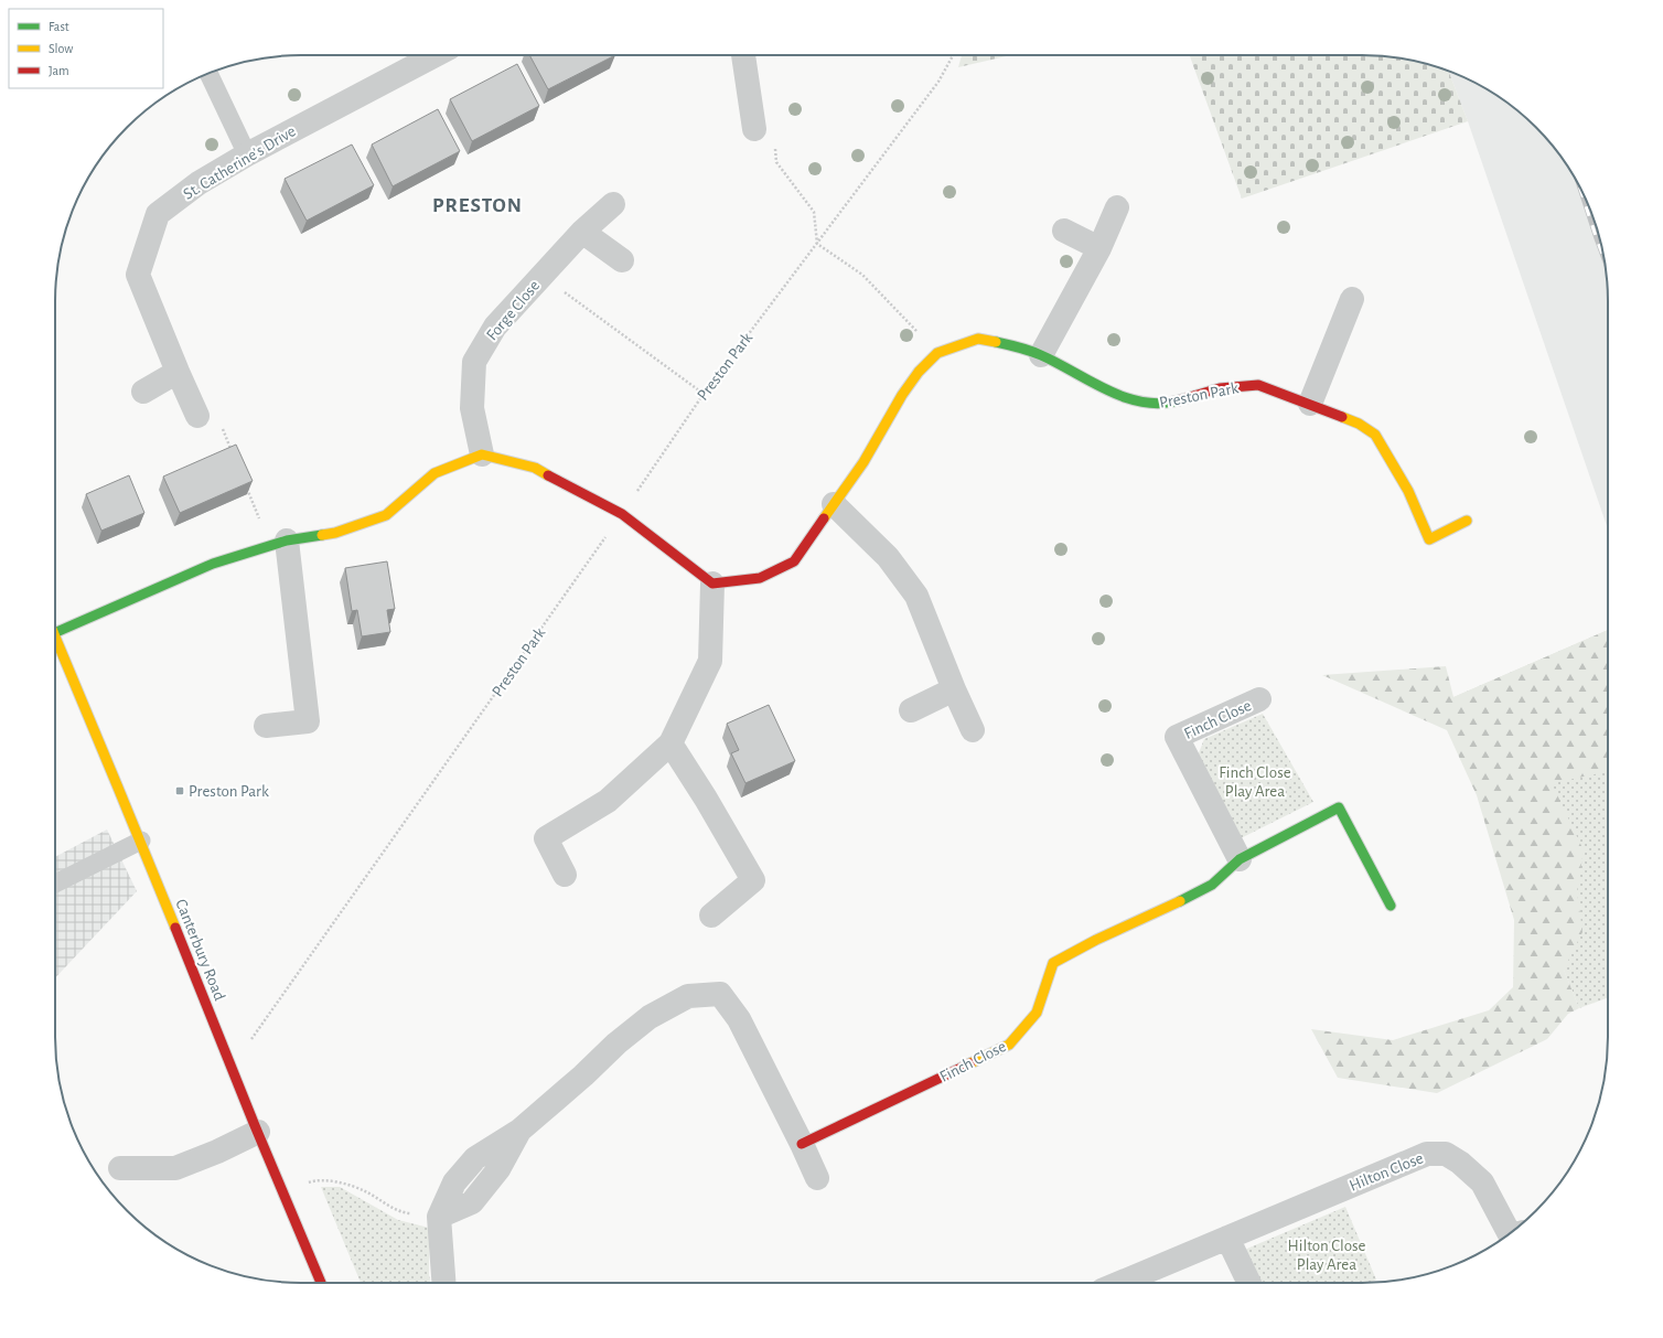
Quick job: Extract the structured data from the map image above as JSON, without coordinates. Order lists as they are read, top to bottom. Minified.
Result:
{"streets":{"street":["St. Catherine's Drive","Forge Close","Preston Park","Finch Close","Canterbury Road","Hilton Close"]},"crossings":[["Preston Park","Canterbury Road"]],"districts":["PRESTON"],"parks":["Finch Close Play Area","Hilton Close Play Area"],"places":{"transit":["Preston Park"]},"legend":["Fast","Slow","Jam"]}
